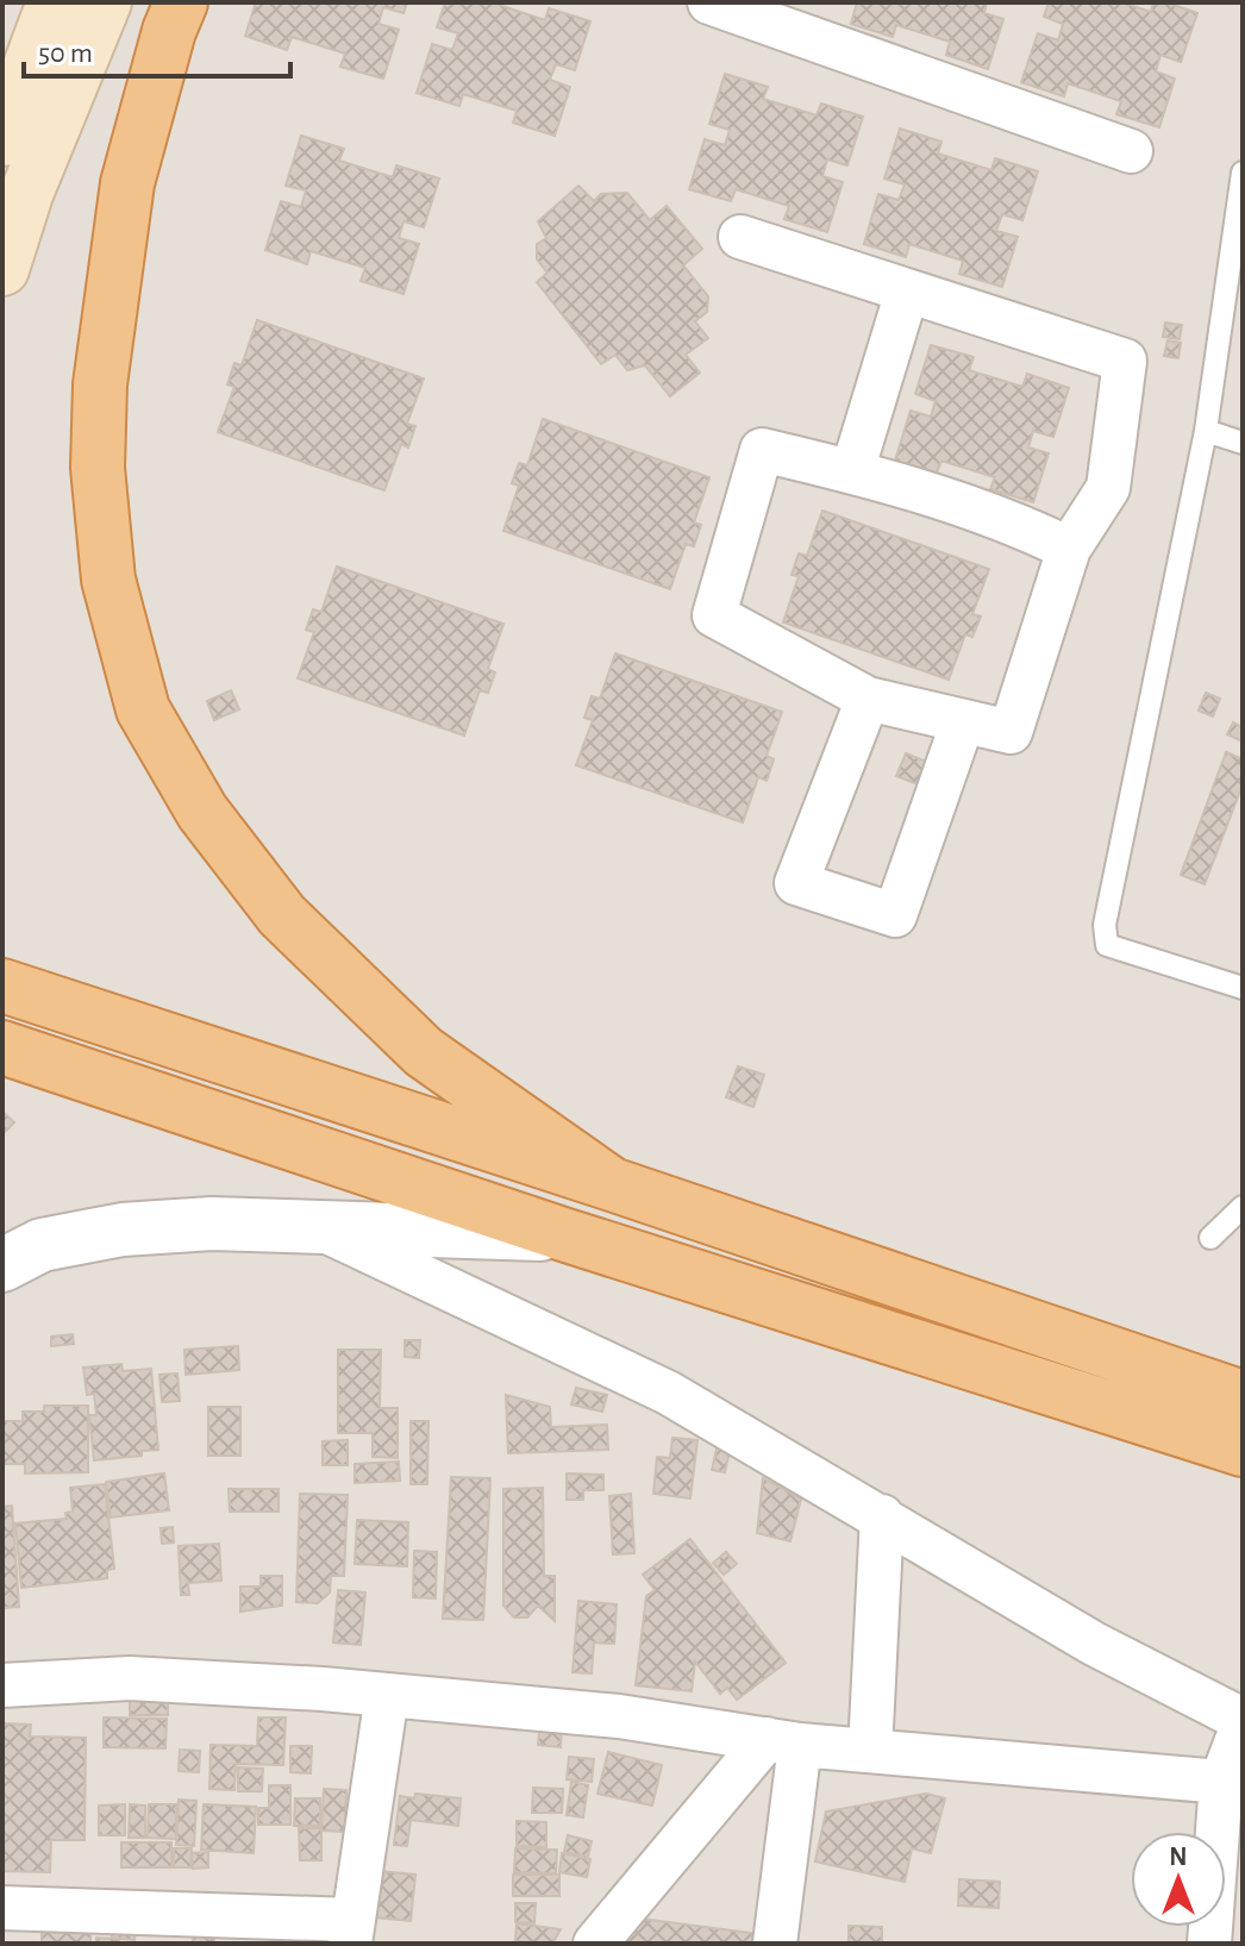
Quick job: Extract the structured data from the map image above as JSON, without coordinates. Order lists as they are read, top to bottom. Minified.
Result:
{"scale_bar":"50 m","north":"top"}
